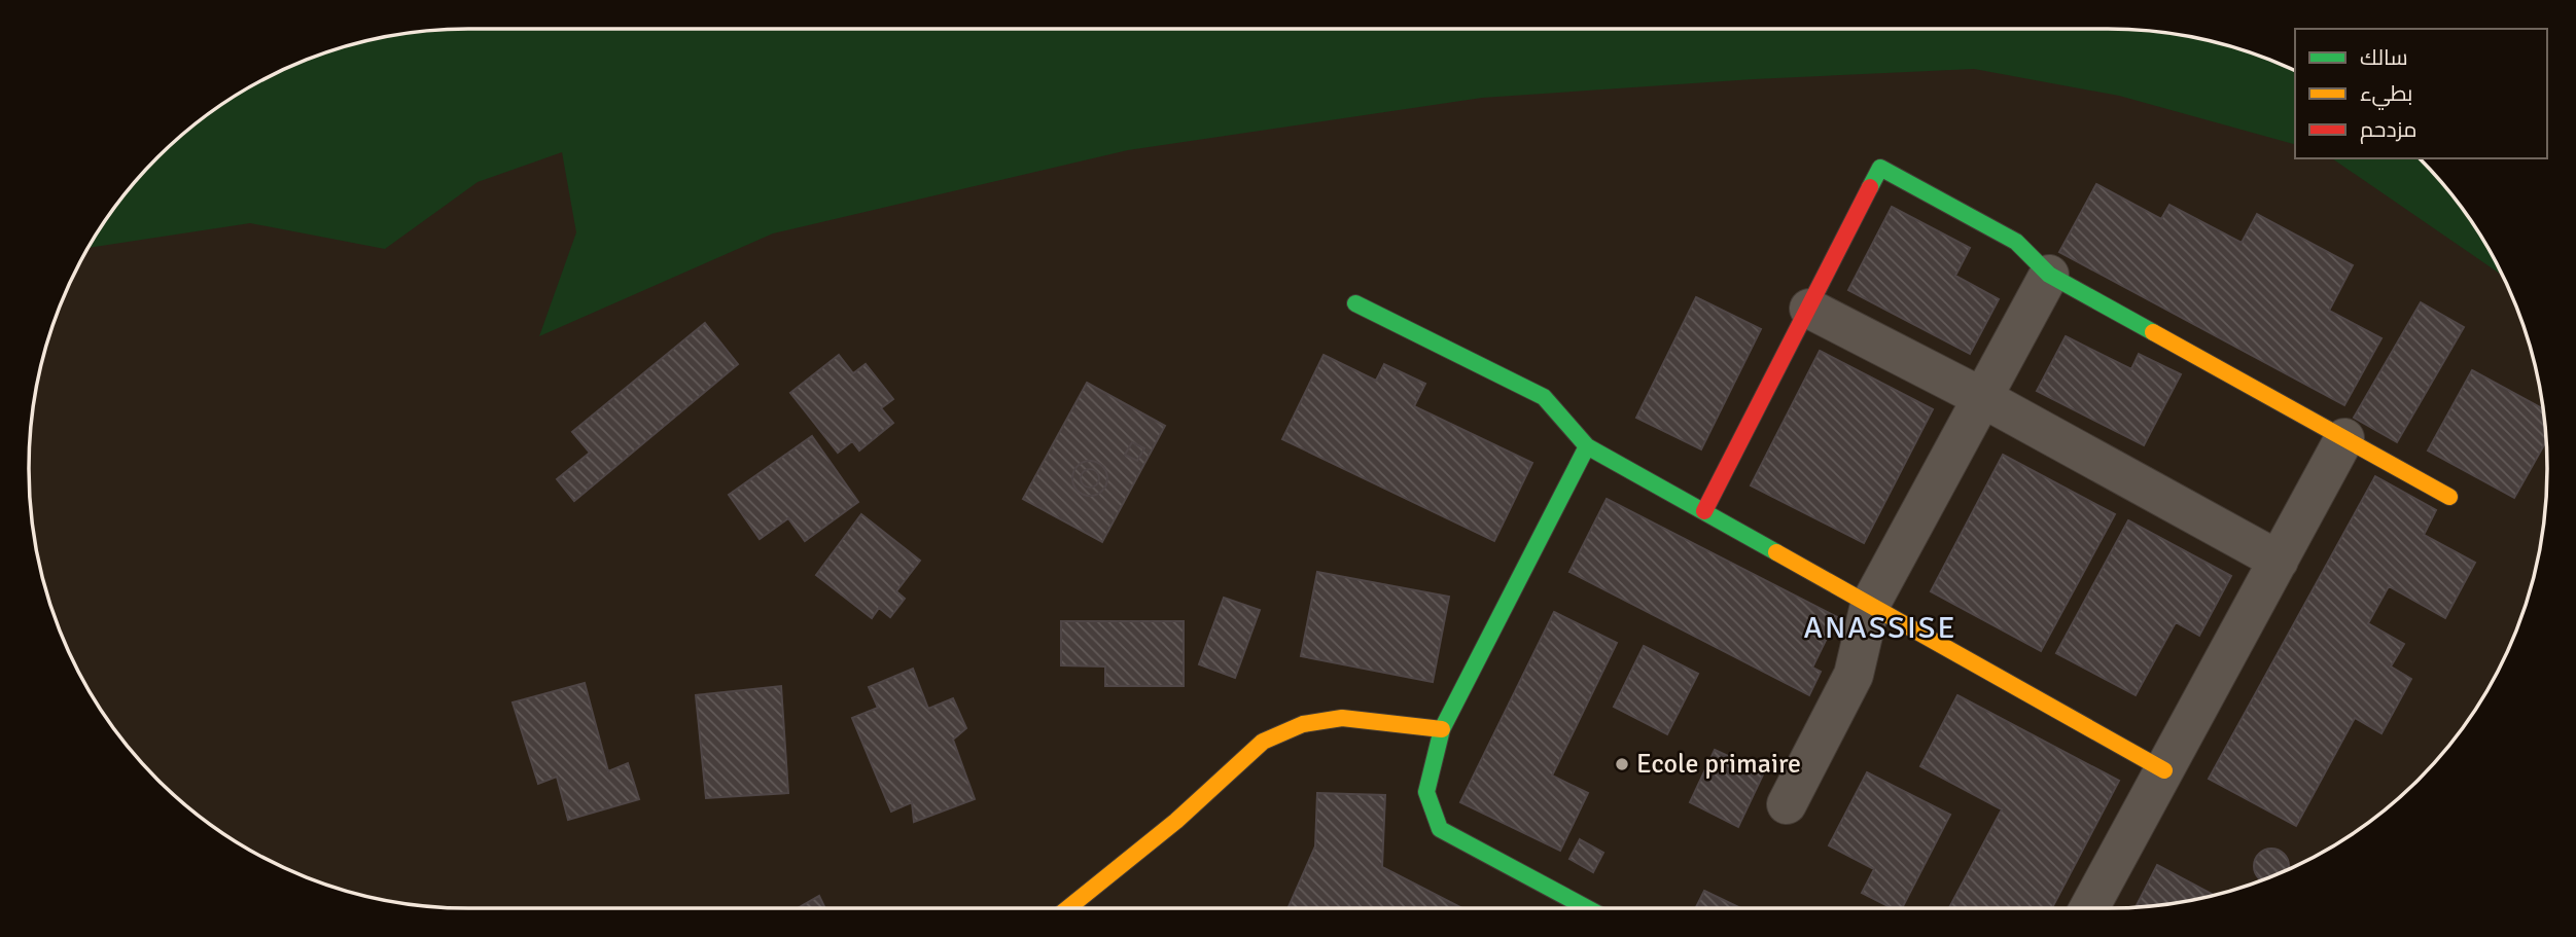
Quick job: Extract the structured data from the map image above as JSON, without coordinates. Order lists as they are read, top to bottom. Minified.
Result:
{"districts":["ANASSISE"],"places":["Ecole primaire"],"legend":["سالك","بطيء","مزدحم"]}
